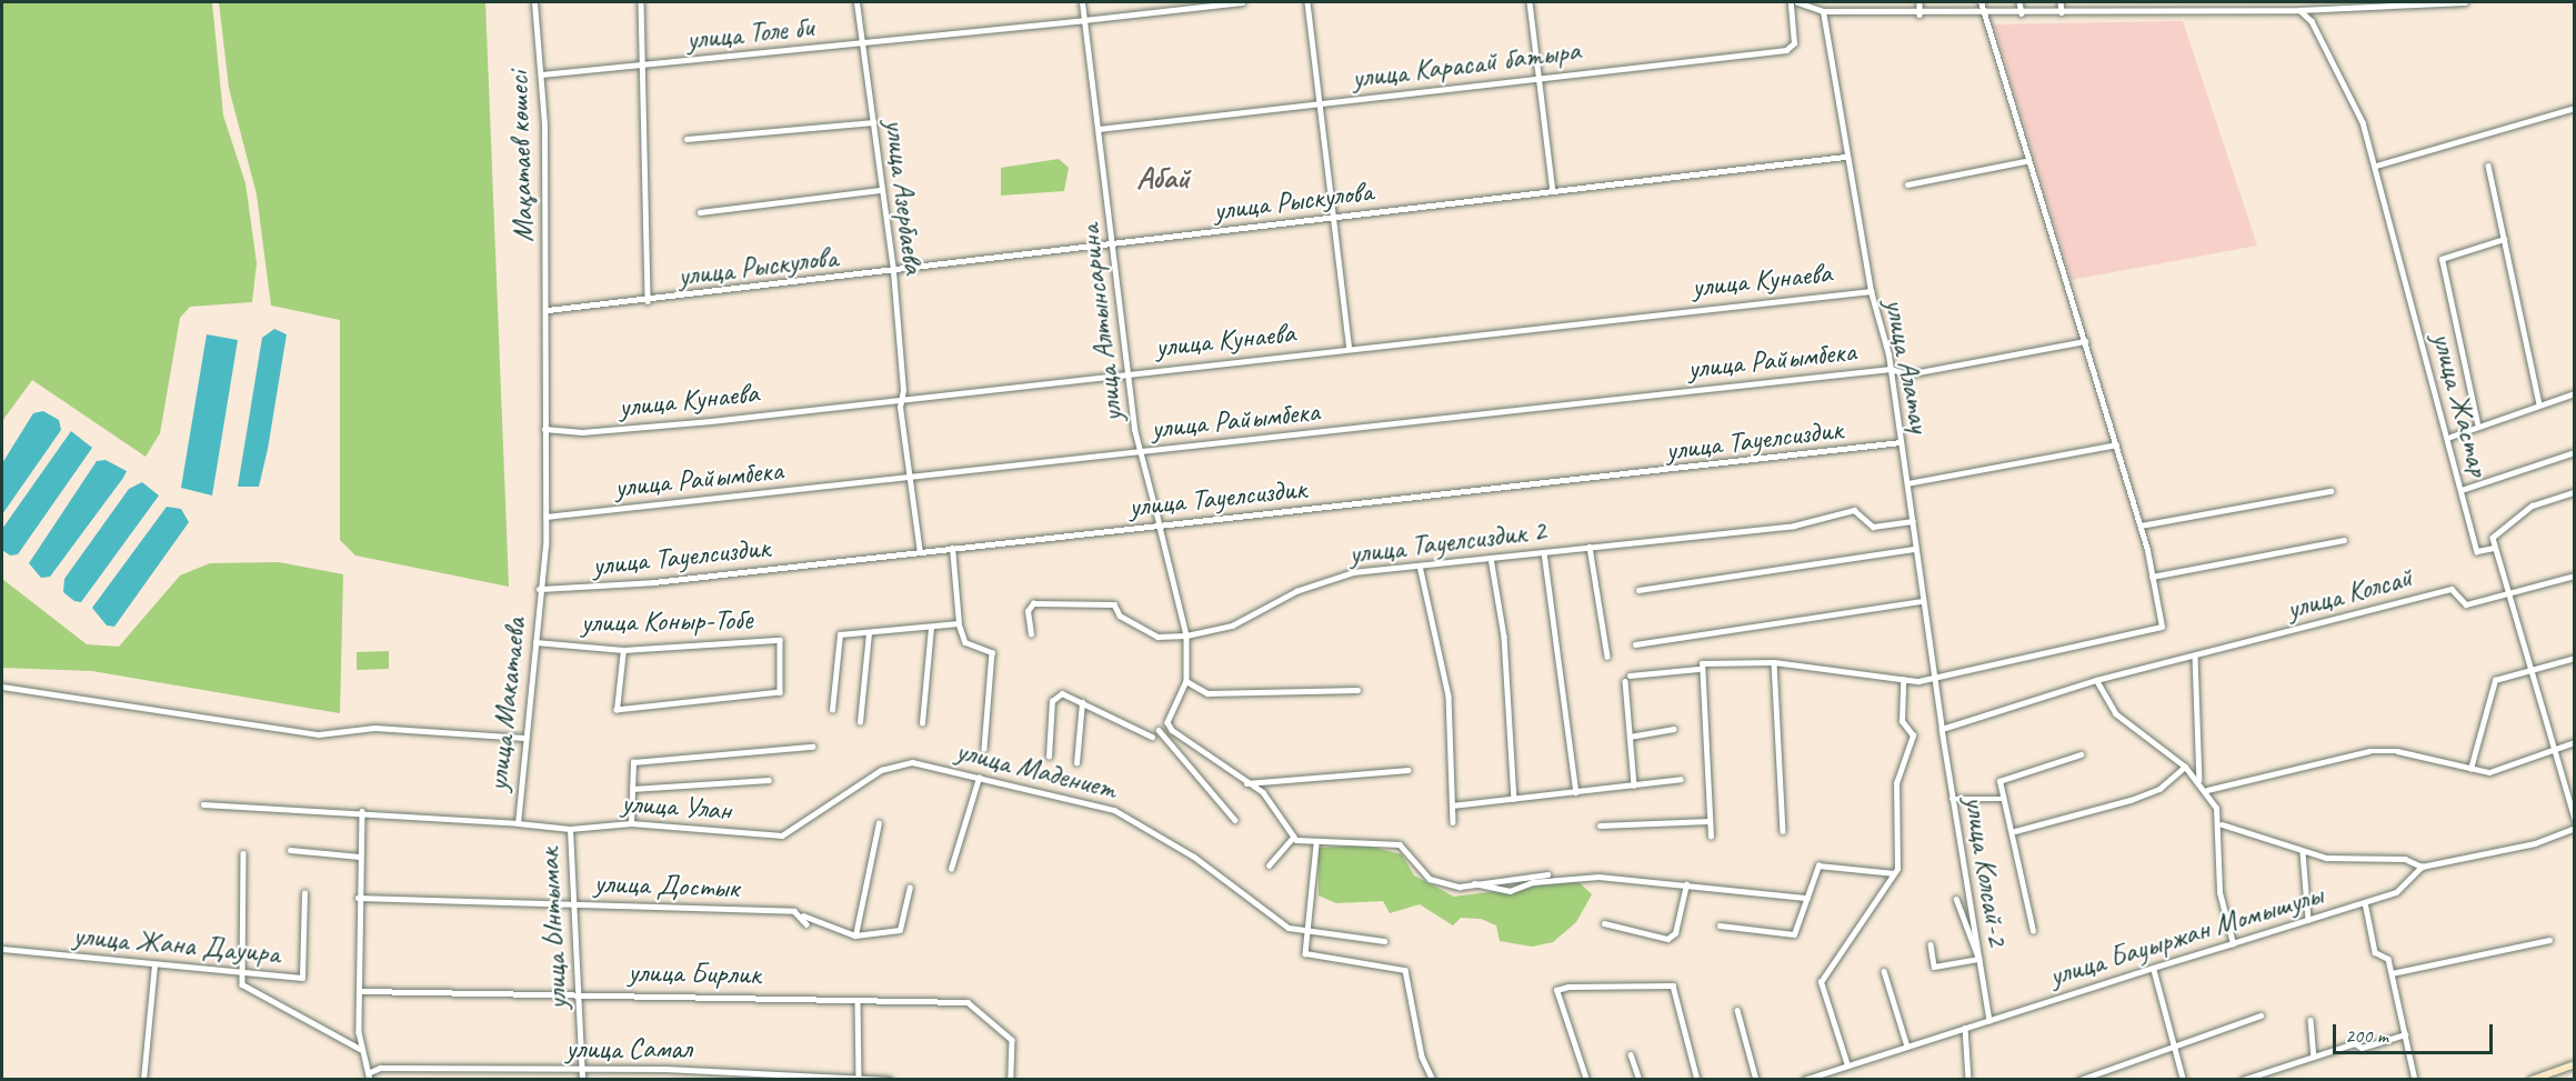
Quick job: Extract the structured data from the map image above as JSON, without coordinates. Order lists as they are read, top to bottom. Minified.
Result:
{"streets":{"street":["улица Толе би","улица Карасай батыра","Мақатаев көшесі","улица Азербаева","улица Рыскулова","улица Кунаева","улица Алтынсарина","улица Райымбека","улица Алатау","улица Жастар","улица Тауелсиздик","улица Тауелсиздик 2","улица Колсай","улица Коныр-Тобе","улица Макатаева","улица Мадениет","улица Улан","улица Колсай-2","улица Достык","улица Ынтымак","улица Бауыржан Момышулы","улица Жана Дауира","улица Бирлик","улица Самал"]},"crossings":[["улица Толе би","Мақатаев көшесі"],["улица Толе би","улица Азербаева"],["улица Толе би","улица Алтынсарина"],["улица Карасай батыра","улица Алтынсарина"],["Мақатаев көшесі","улица Рыскулова"],["Мақатаев көшесі","улица Кунаева"],["Мақатаев көшесі","улица Макатаева"],["улица Азербаева","улица Рыскулова"],["улица Азербаева","улица Кунаева"],["улица Азербаева","улица Райымбека"],["улица Азербаева","улица Тауелсиздик"],["улица Рыскулова","улица Алтынсарина"],["улица Рыскулова","улица Алатау"],["улица Кунаева","улица Алтынсарина"],["улица Кунаева","улица Алатау"],["улица Кунаева","улица Макатаева"],["улица Алтынсарина","улица Райымбека"],["улица Алтынсарина","улица Тауелсиздик"],["улица Алтынсарина","улица Тауелсиздик 2"],["улица Райымбека","улица Алатау"],["улица Райымбека","улица Макатаева"],["улица Алатау","улица Тауелсиздик"],["улица Алатау","улица Тауелсиздик 2"],["улица Алатау","улица Колсай"],["улица Алатау","улица Колсай-2"],["улица Тауелсиздик","улица Макатаева"],["улица Колсай","улица Колсай-2"],["улица Коныр-Тобе","улица Макатаева"],["улица Макатаева","улица Ынтымак"],["улица Мадениет","улица Улан"],["улица Улан","улица Ынтымак"],["улица Колсай-2","улица Бауыржан Момышулы"],["улица Достык","улица Ынтымак"],["улица Ынтымак","улица Бирлик"],["улица Ынтымак","улица Самал"]],"districts":["Абай"],"scale_bar":"200 m"}
